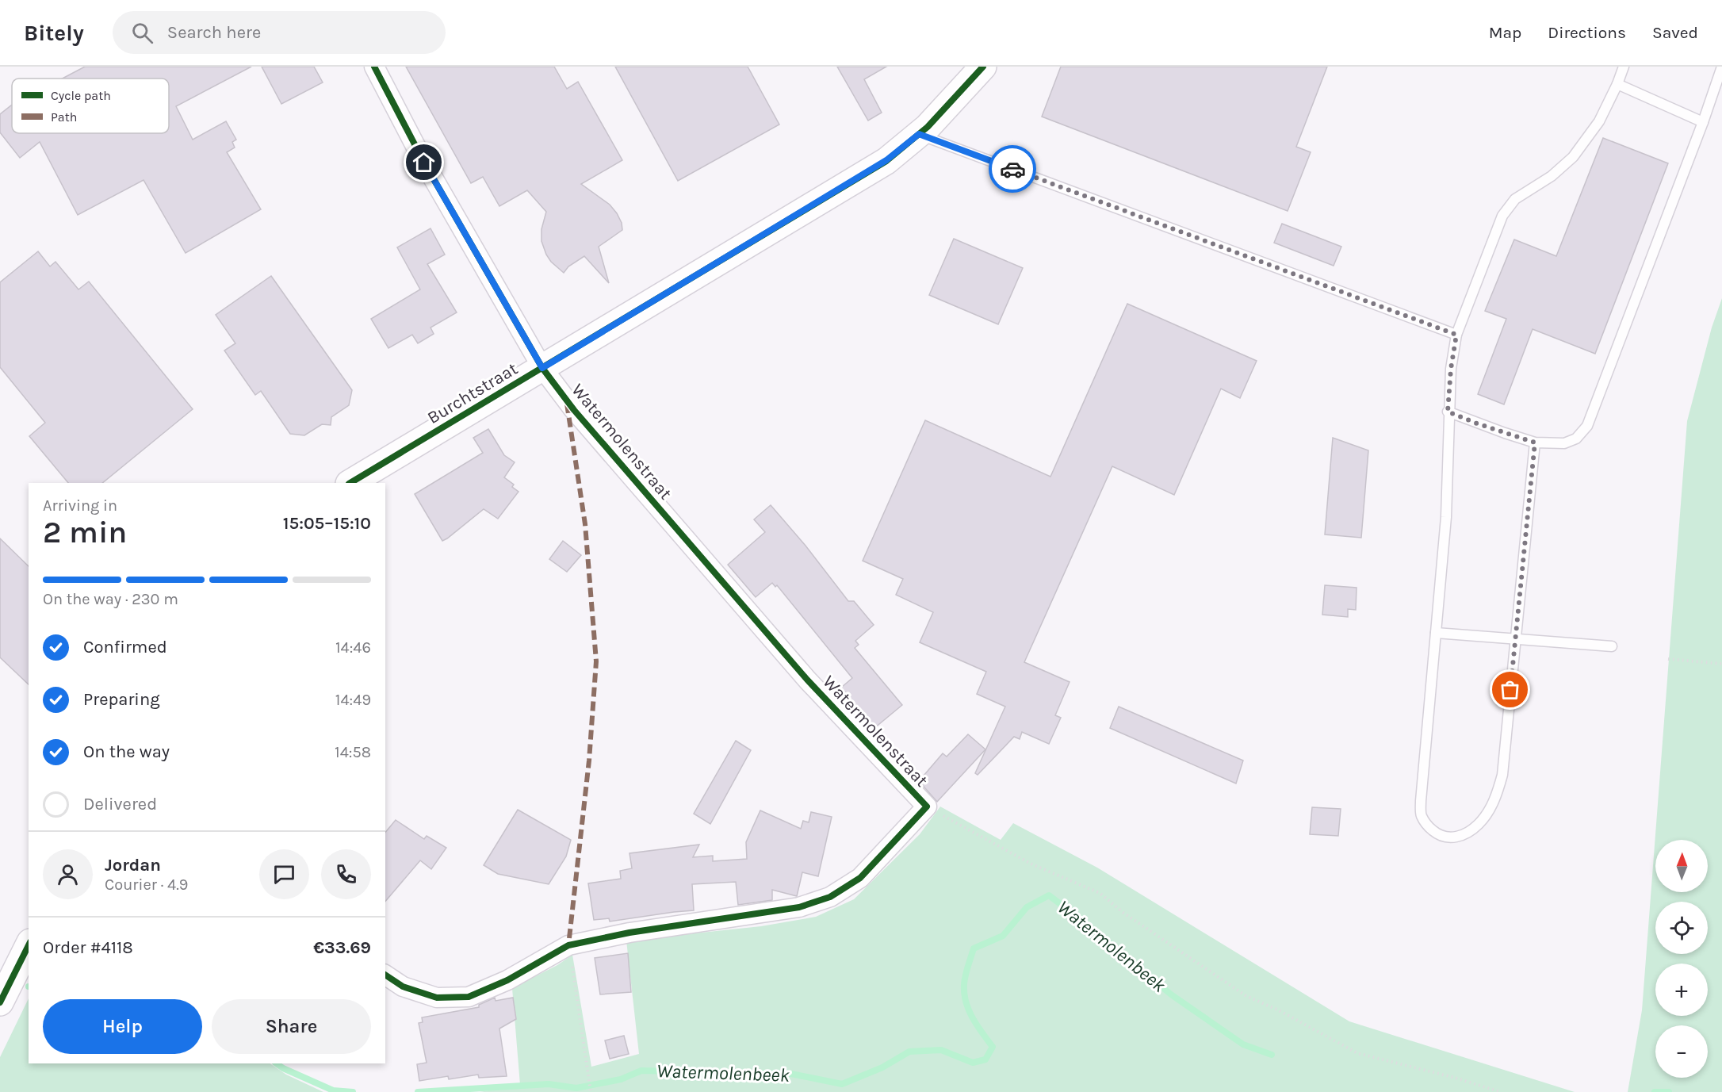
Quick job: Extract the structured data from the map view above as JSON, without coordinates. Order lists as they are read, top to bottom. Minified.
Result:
{"streets":{"main road":["Burchtstraat"],"street":["Watermolenstraat"]},"crossings":[["Burchtstraat","Watermolenstraat"]],"water":["Watermolenbeek"],"legend":["Cycle path","Path"],"north":"top","page":{"header":"Bitely","search":"Search here","nav":["Map","Directions","Saved"],"heading":["2 min","Arriving in","15:05–15:10"],"panel":["Jordan","Courier · 4.9","Order #4118","€33.69"],"bar":"On the way · 230 m","list":[["Confirmed","14:46"],["Preparing","14:49"],["On the way","14:58"],"Delivered"],"map_buttons":["+","−"],"buttons":["Help","Share"]}}
